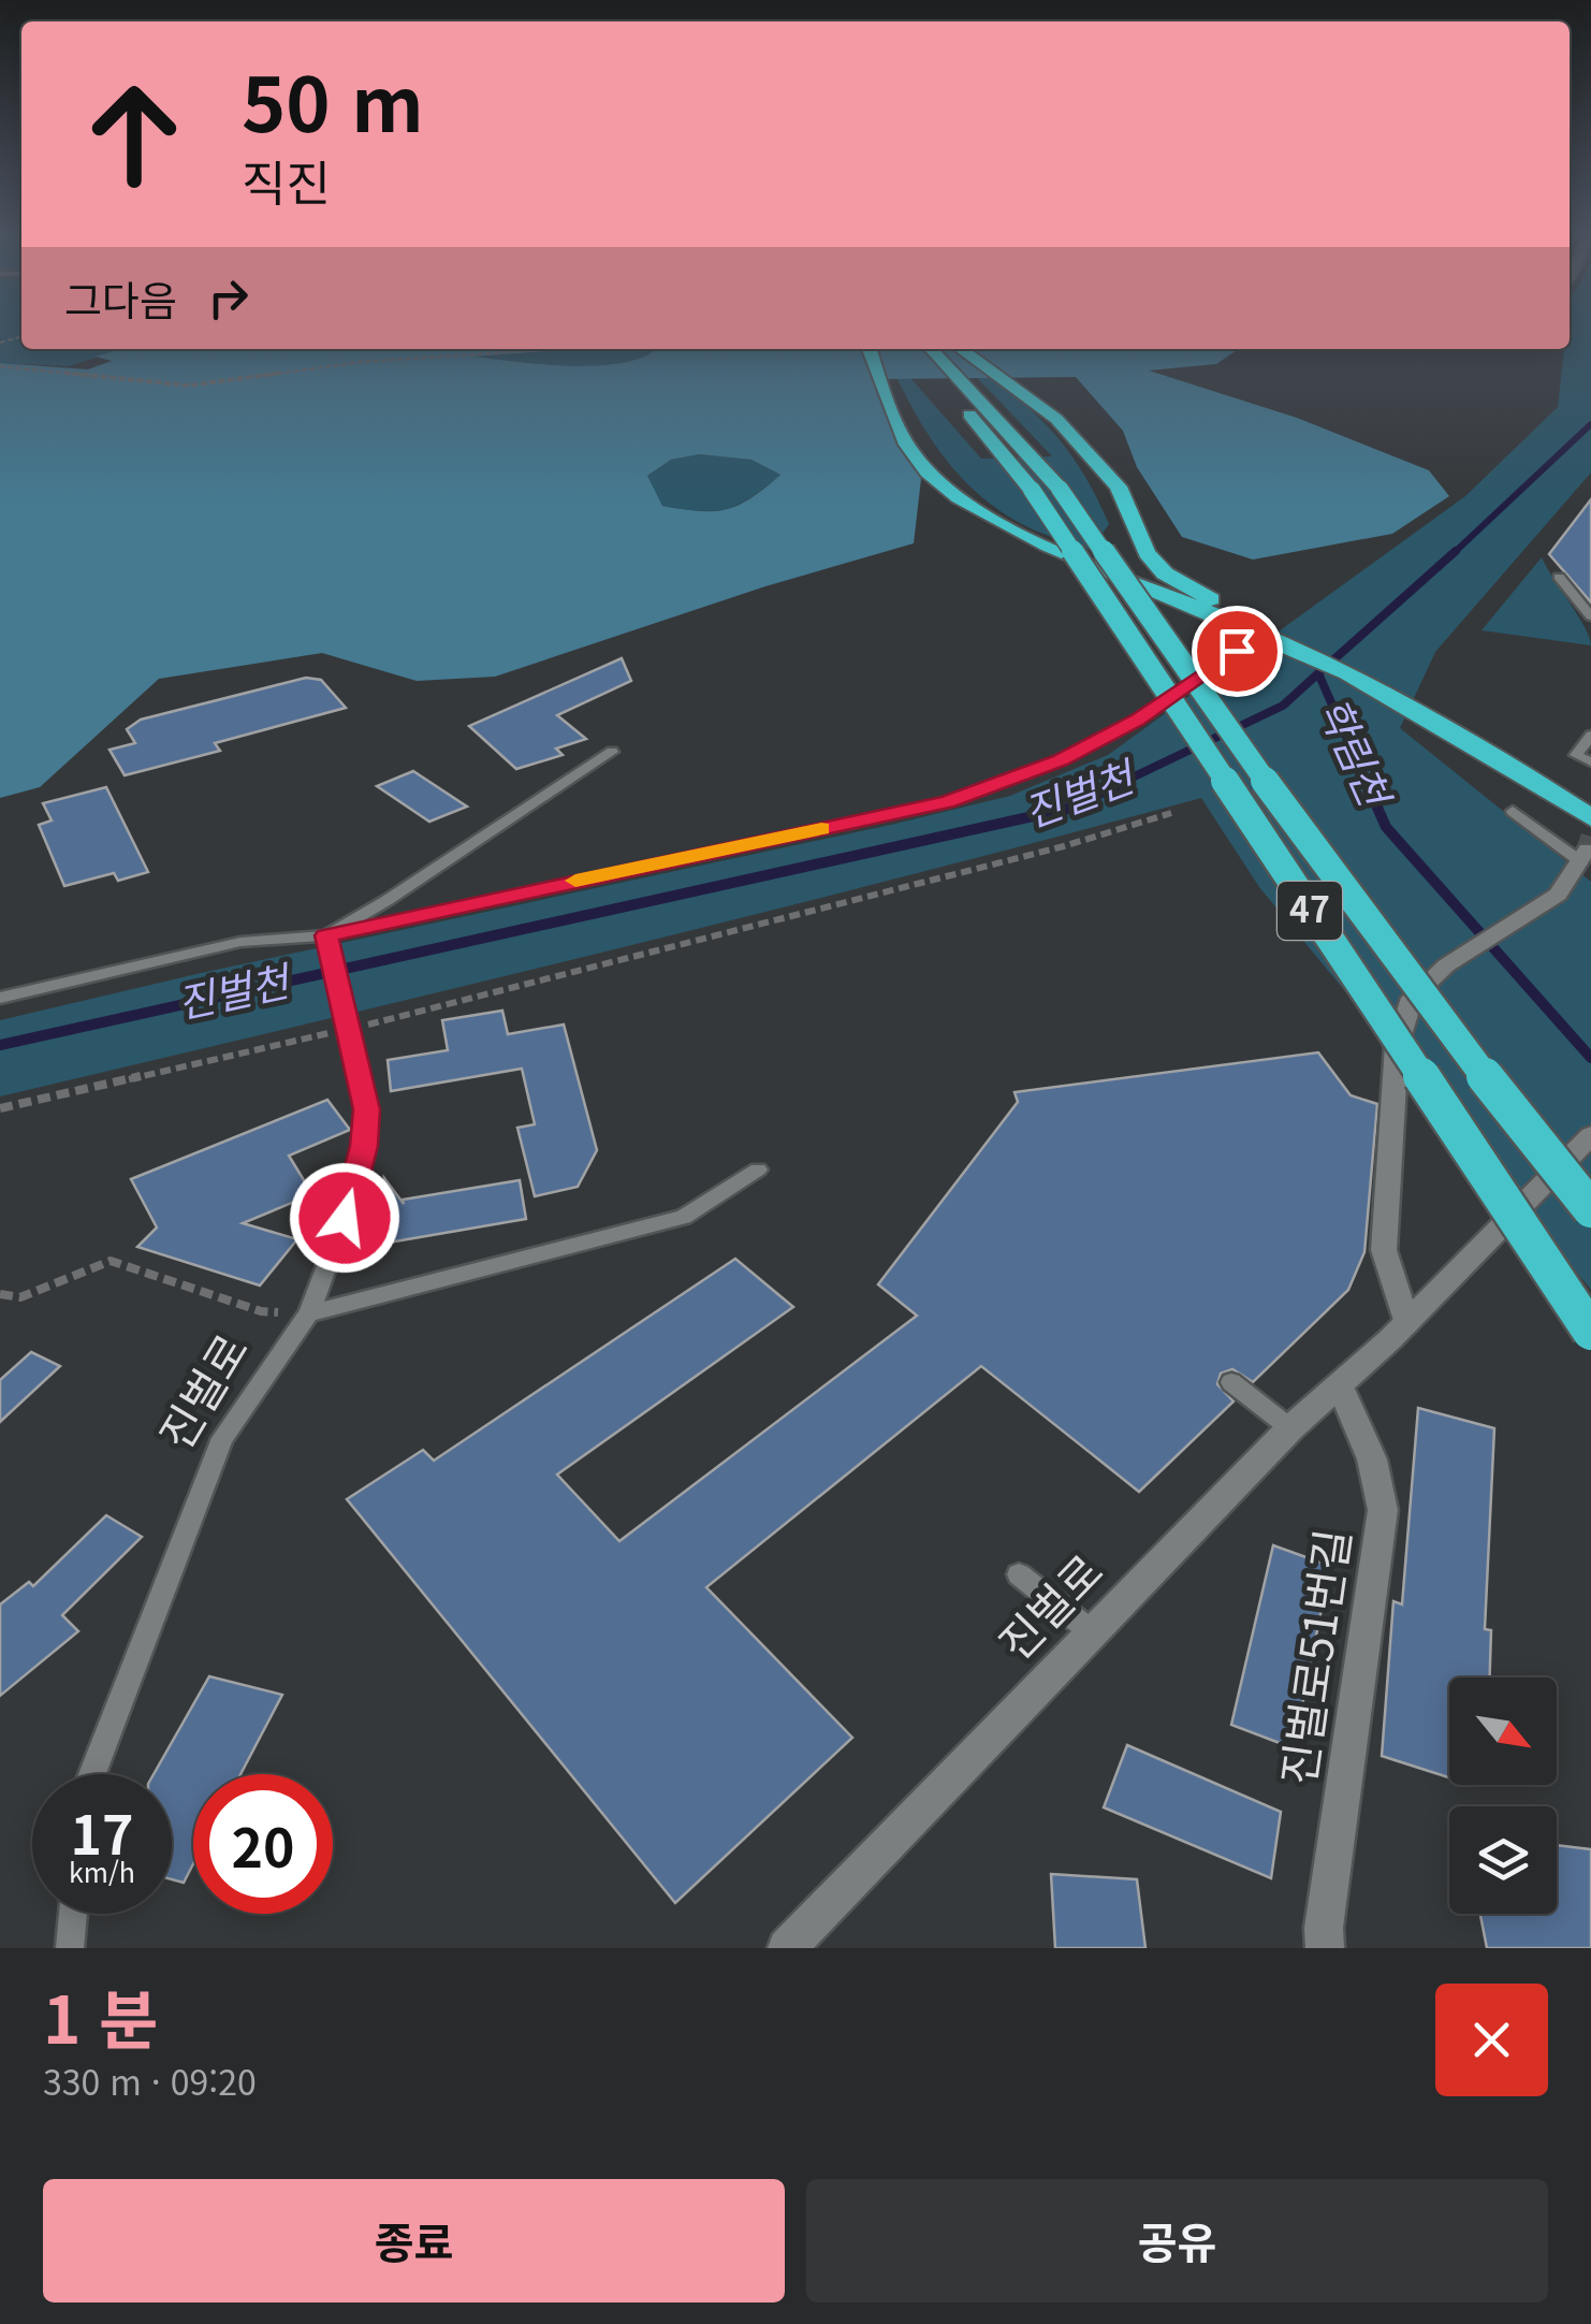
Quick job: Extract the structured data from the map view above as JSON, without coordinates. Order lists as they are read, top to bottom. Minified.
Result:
{"streets":{"highway":["47"],"street":["진벌로","진벌로51번길"]},"crossings":[["진벌로","진벌로51번길"]],"water":["학림천","진벌천"],"north":"bottom right","page":{"turn":["50 m","직진"],"then":"그다음","speed":"17 km/h","limit":"20","heading":["1 분","330 m · 09:20"],"buttons":["종료","공유"]}}
